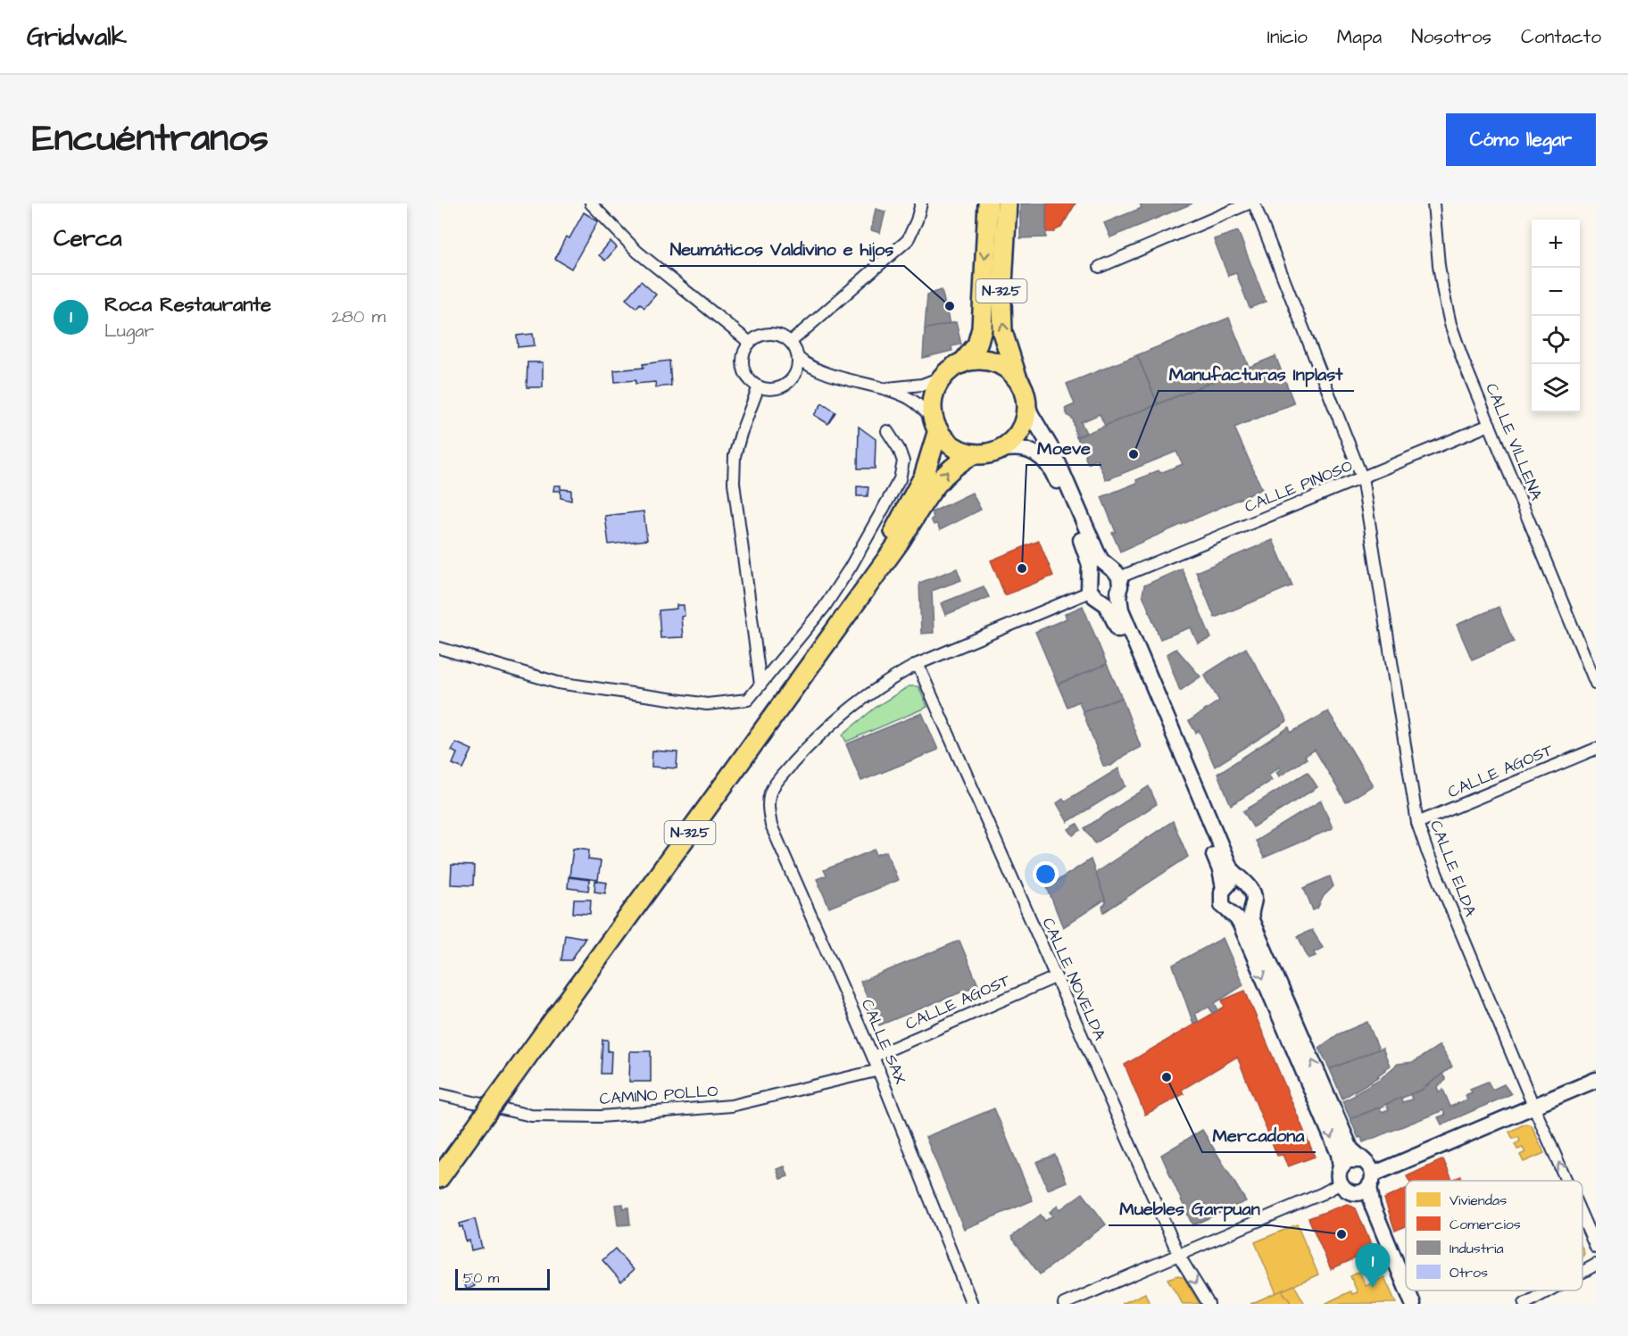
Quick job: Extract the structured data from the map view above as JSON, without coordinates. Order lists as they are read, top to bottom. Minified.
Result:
{"streets":{"highway":["N-325"],"street":["CALLE VILLENA","CALLE PINOSO","CALLE AGOST","CALLE ELDA","CALLE NOVELDA","CALLE SAX","CAMINO POLLO"]},"crossings":[["CALLE VILLENA","CALLE PINOSO"],["CALLE PINOSO","CALLE ELDA"],["CALLE AGOST","CALLE ELDA"],["CALLE AGOST","CALLE NOVELDA"],["CALLE AGOST","CALLE SAX"],["CALLE NOVELDA","CALLE SAX"],["CALLE SAX","CAMINO POLLO"]],"places":["Neumáticos Valdivino e hijos","Manufacturas Inplast","Moeve","Mercadona","Muebles Garpuan"],"legend":["Viviendas","Comercios","Industria","Otros"],"scale_bar":"50 m","page":{"header":"Gridwalk","nav":["Inicio","Mapa","Nosotros","Contacto"],"title":"Encuéntranos","buttons":"Cómo llegar","heading":"Cerca","map_buttons":["+","−"],"list":[{"mark":"1","name":"Roca Restaurante","note":"Lugar","value":"280 m"}],"pins":"1","scale":"50 m"}}
